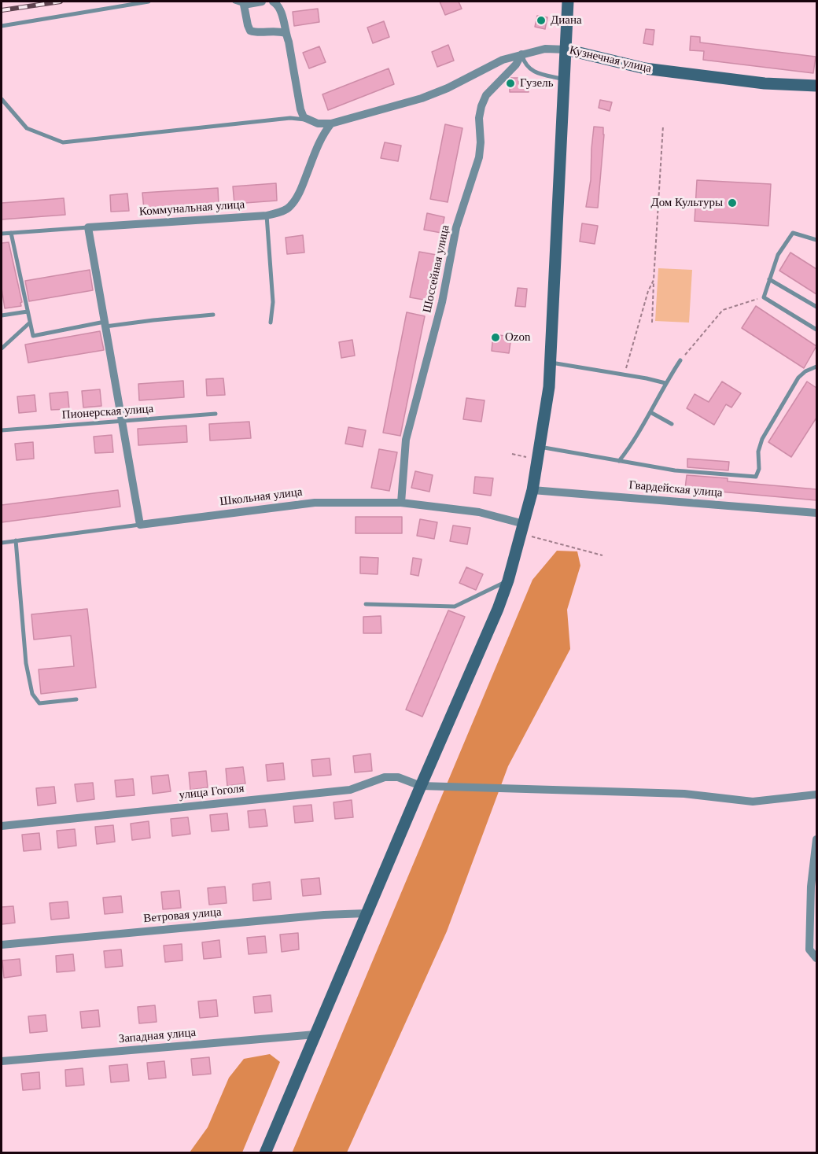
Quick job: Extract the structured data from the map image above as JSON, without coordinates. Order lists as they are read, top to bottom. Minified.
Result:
{"streets":{"main road":["Кузнечная улица"],"street":["Коммунальная улица","Шоссейная улица","Гвардейская улица","Школьная улица","улица Гоголя","Ветровая улица","Западная улица"],"lane":["Пионерская улица"]},"crossings":[["Кузнечная улица","Коммунальная улица"],["Кузнечная улица","Шоссейная улица"],["Шоссейная улица","Школьная улица"]],"places":["Диана","Гузель","Дом Культуры","Ozon"]}
